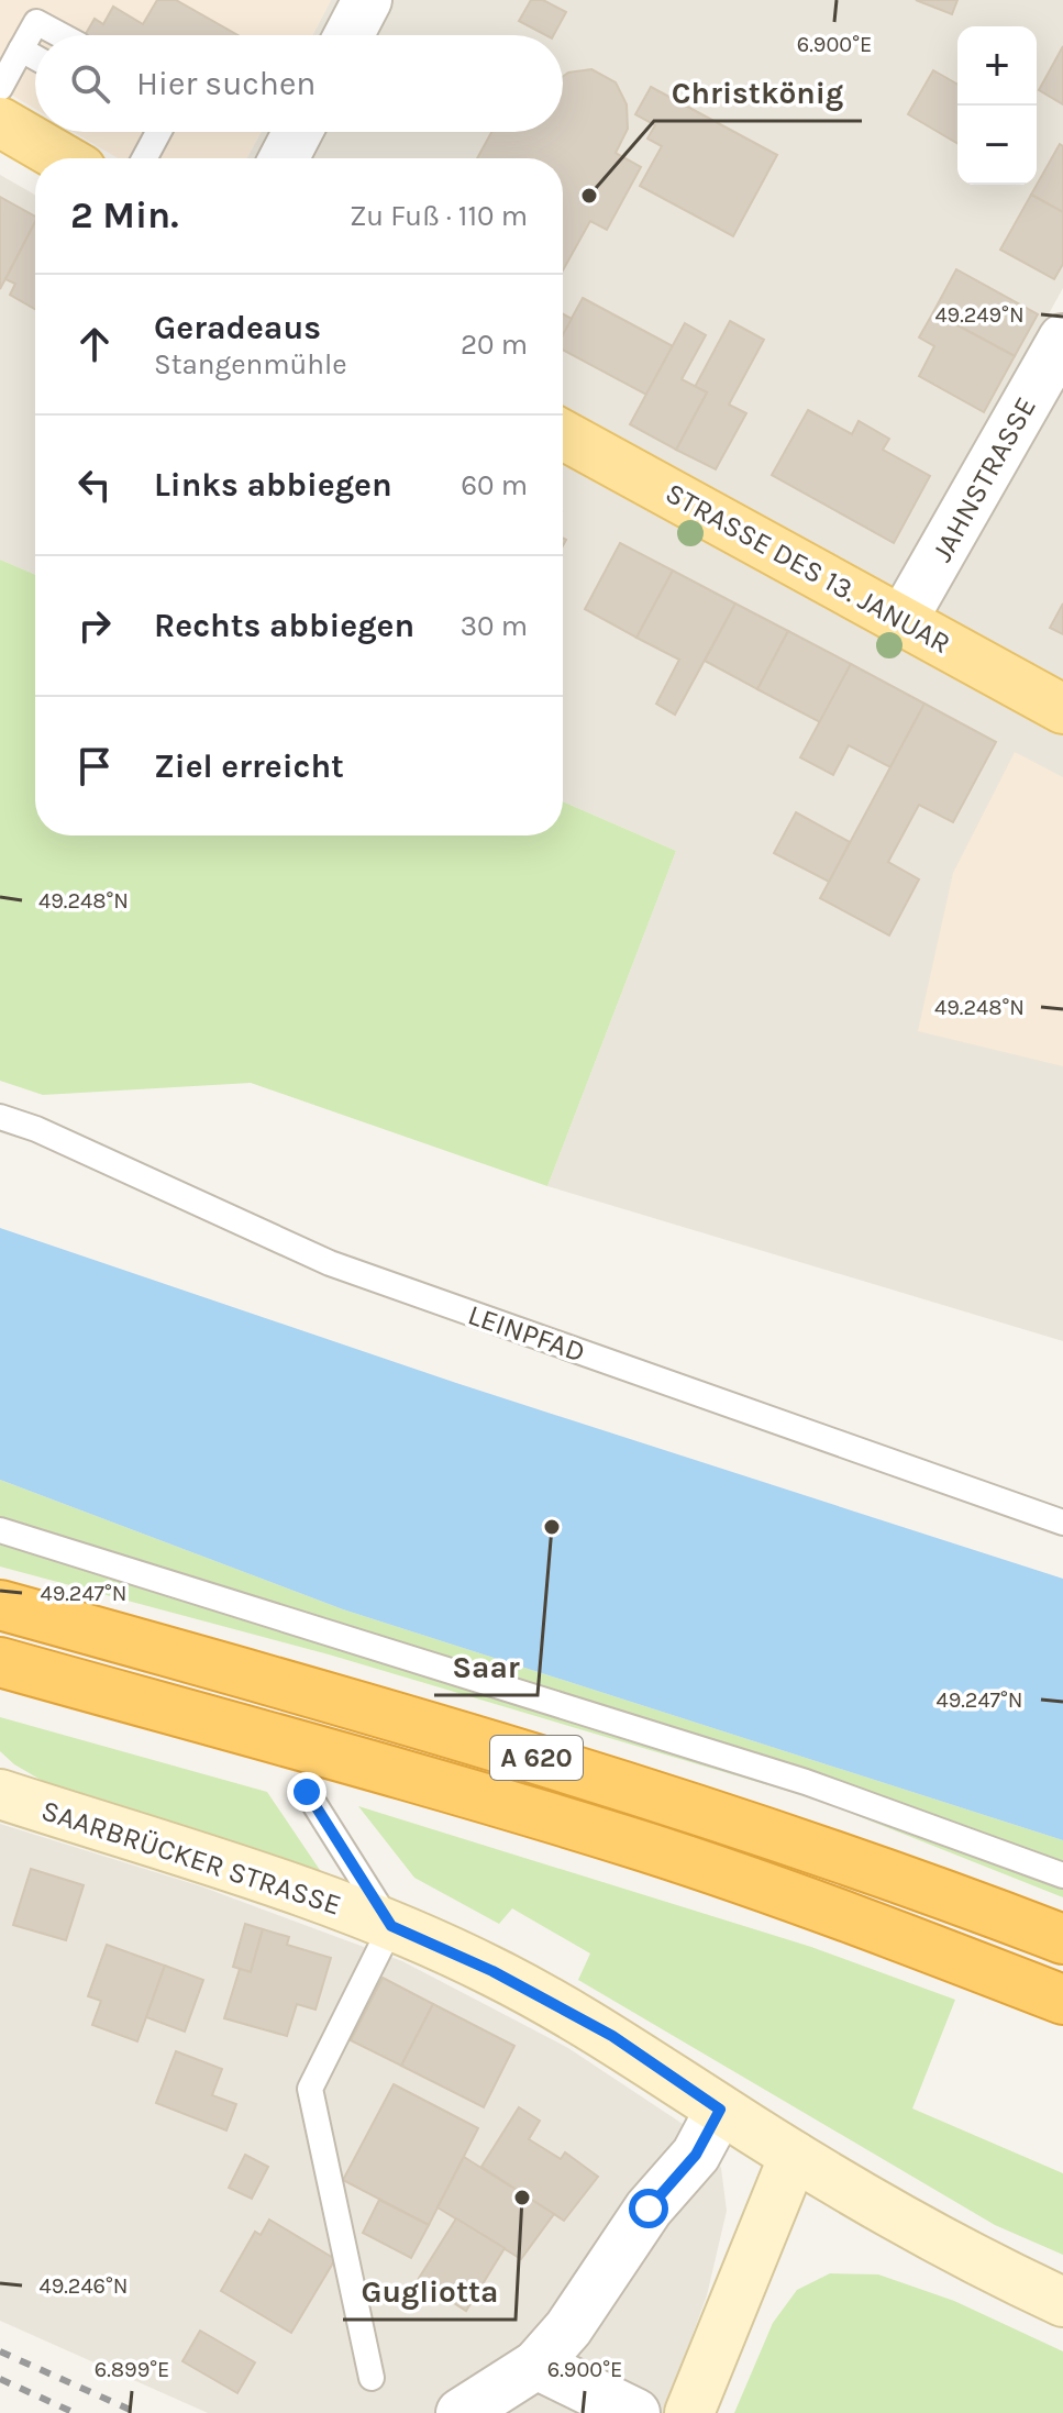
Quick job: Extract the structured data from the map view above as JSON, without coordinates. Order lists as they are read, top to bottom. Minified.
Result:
{"streets":{"highway":["A 620"],"main road":["STRASSE DES 13. JANUAR"],"street":["JAHNSTRASSE","SAARBRÜCKER STRASSE"],"lane":["LEINPFAD"]},"crossings":[["JAHNSTRASSE","STRASSE DES 13. JANUAR"]],"places":["Christkönig","Saar","Gugliotta"],"page":{"map_buttons":["+","−"],"search":"Hier suchen","heading":["2 Min.","Zu Fuß · 110 m"],"list":[["Geradeaus","Stangenmühle","20 m"],["Links abbiegen","60 m"],["Rechts abbiegen","30 m"],"Ziel erreicht"]},"coordinates":["6.900°E","49.249°N","49.248°N","49.247°N","49.246°N","6.899°E"]}
